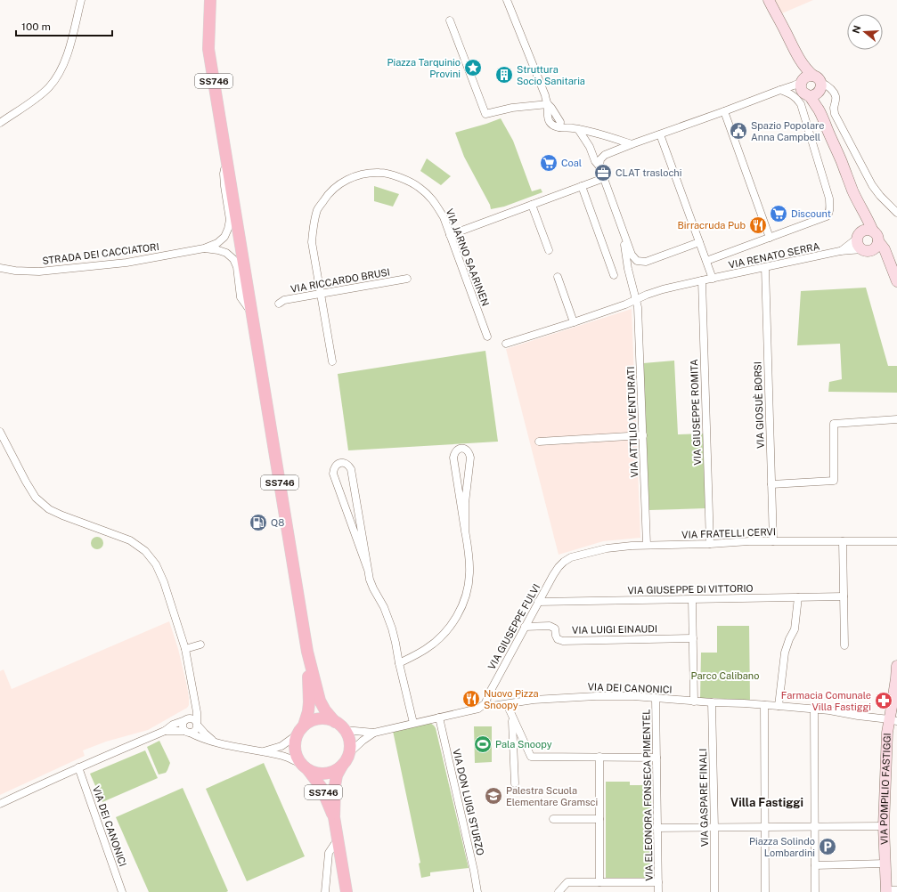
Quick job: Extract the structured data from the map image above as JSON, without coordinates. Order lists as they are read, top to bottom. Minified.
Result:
{"streets":{"main road":["SS746"],"street":["STRADA DEI CACCIATORI","VIA RENATO SERRA","VIA JARNO SAARINEN","VIA RICCARDO BRUSI","VIA GIOSUÈ BORSI","VIA GIUSEPPE ROMITA","VIA ATTILIO VENTURATI","VIA FRATELLI CERVI","VIA GIUSEPPE DI VITTORIO","VIA GIUSEPPE FULVI","VIA LUIGI EINAUDI","VIA DEI CANONICI","VIA POMPILIO FASTIGGI","VIA ELEONORA FONSECA PIMENTEL","VIA GASPARE FINALI","VIA DON LUIGI STURZO"]},"crossings":[["SS746","STRADA DEI CACCIATORI"],["SS746","VIA DEI CANONICI"],["VIA RENATO SERRA","VIA GIOSUÈ BORSI"],["VIA RENATO SERRA","VIA GIUSEPPE ROMITA"],["VIA RENATO SERRA","VIA ATTILIO VENTURATI"],["VIA JARNO SAARINEN","VIA RICCARDO BRUSI"],["VIA GIOSUÈ BORSI","VIA FRATELLI CERVI"],["VIA GIUSEPPE ROMITA","VIA FRATELLI CERVI"],["VIA ATTILIO VENTURATI","VIA FRATELLI CERVI"],["VIA FRATELLI CERVI","VIA GIUSEPPE FULVI"],["VIA GIUSEPPE DI VITTORIO","VIA GIUSEPPE FULVI"],["VIA GIUSEPPE FULVI","VIA LUIGI EINAUDI"],["VIA GIUSEPPE FULVI","VIA DEI CANONICI"],["VIA DEI CANONICI","VIA POMPILIO FASTIGGI"],["VIA DEI CANONICI","VIA ELEONORA FONSECA PIMENTEL"],["VIA DEI CANONICI","VIA GASPARE FINALI"],["VIA DEI CANONICI","VIA DON LUIGI STURZO"]],"districts":["Villa Fastiggi"],"parks":["Parco Calibano"],"places":{"place":["Piazza Tarquinio Provini"],"building":["Struttura Socio Sanitaria"],"public building":["Spazio Popolare Anna Campbell"],"supermarket":["Coal","Discount"],"office":["CLAT traslochi"],"restaurant":["Birracruda Pub","Nuovo Pizza Snoopy"],"fuel station":["Q8"],"pharmacy":["Farmacia Comunale Villa Fastiggi"],"sports":["Pala Snoopy"],"school or university":["Palestra Scuola Elementare Gramsci"],"parking":["Piazza Solindo Lombardini"]},"scale_bar":"100 m","north":"left"}
